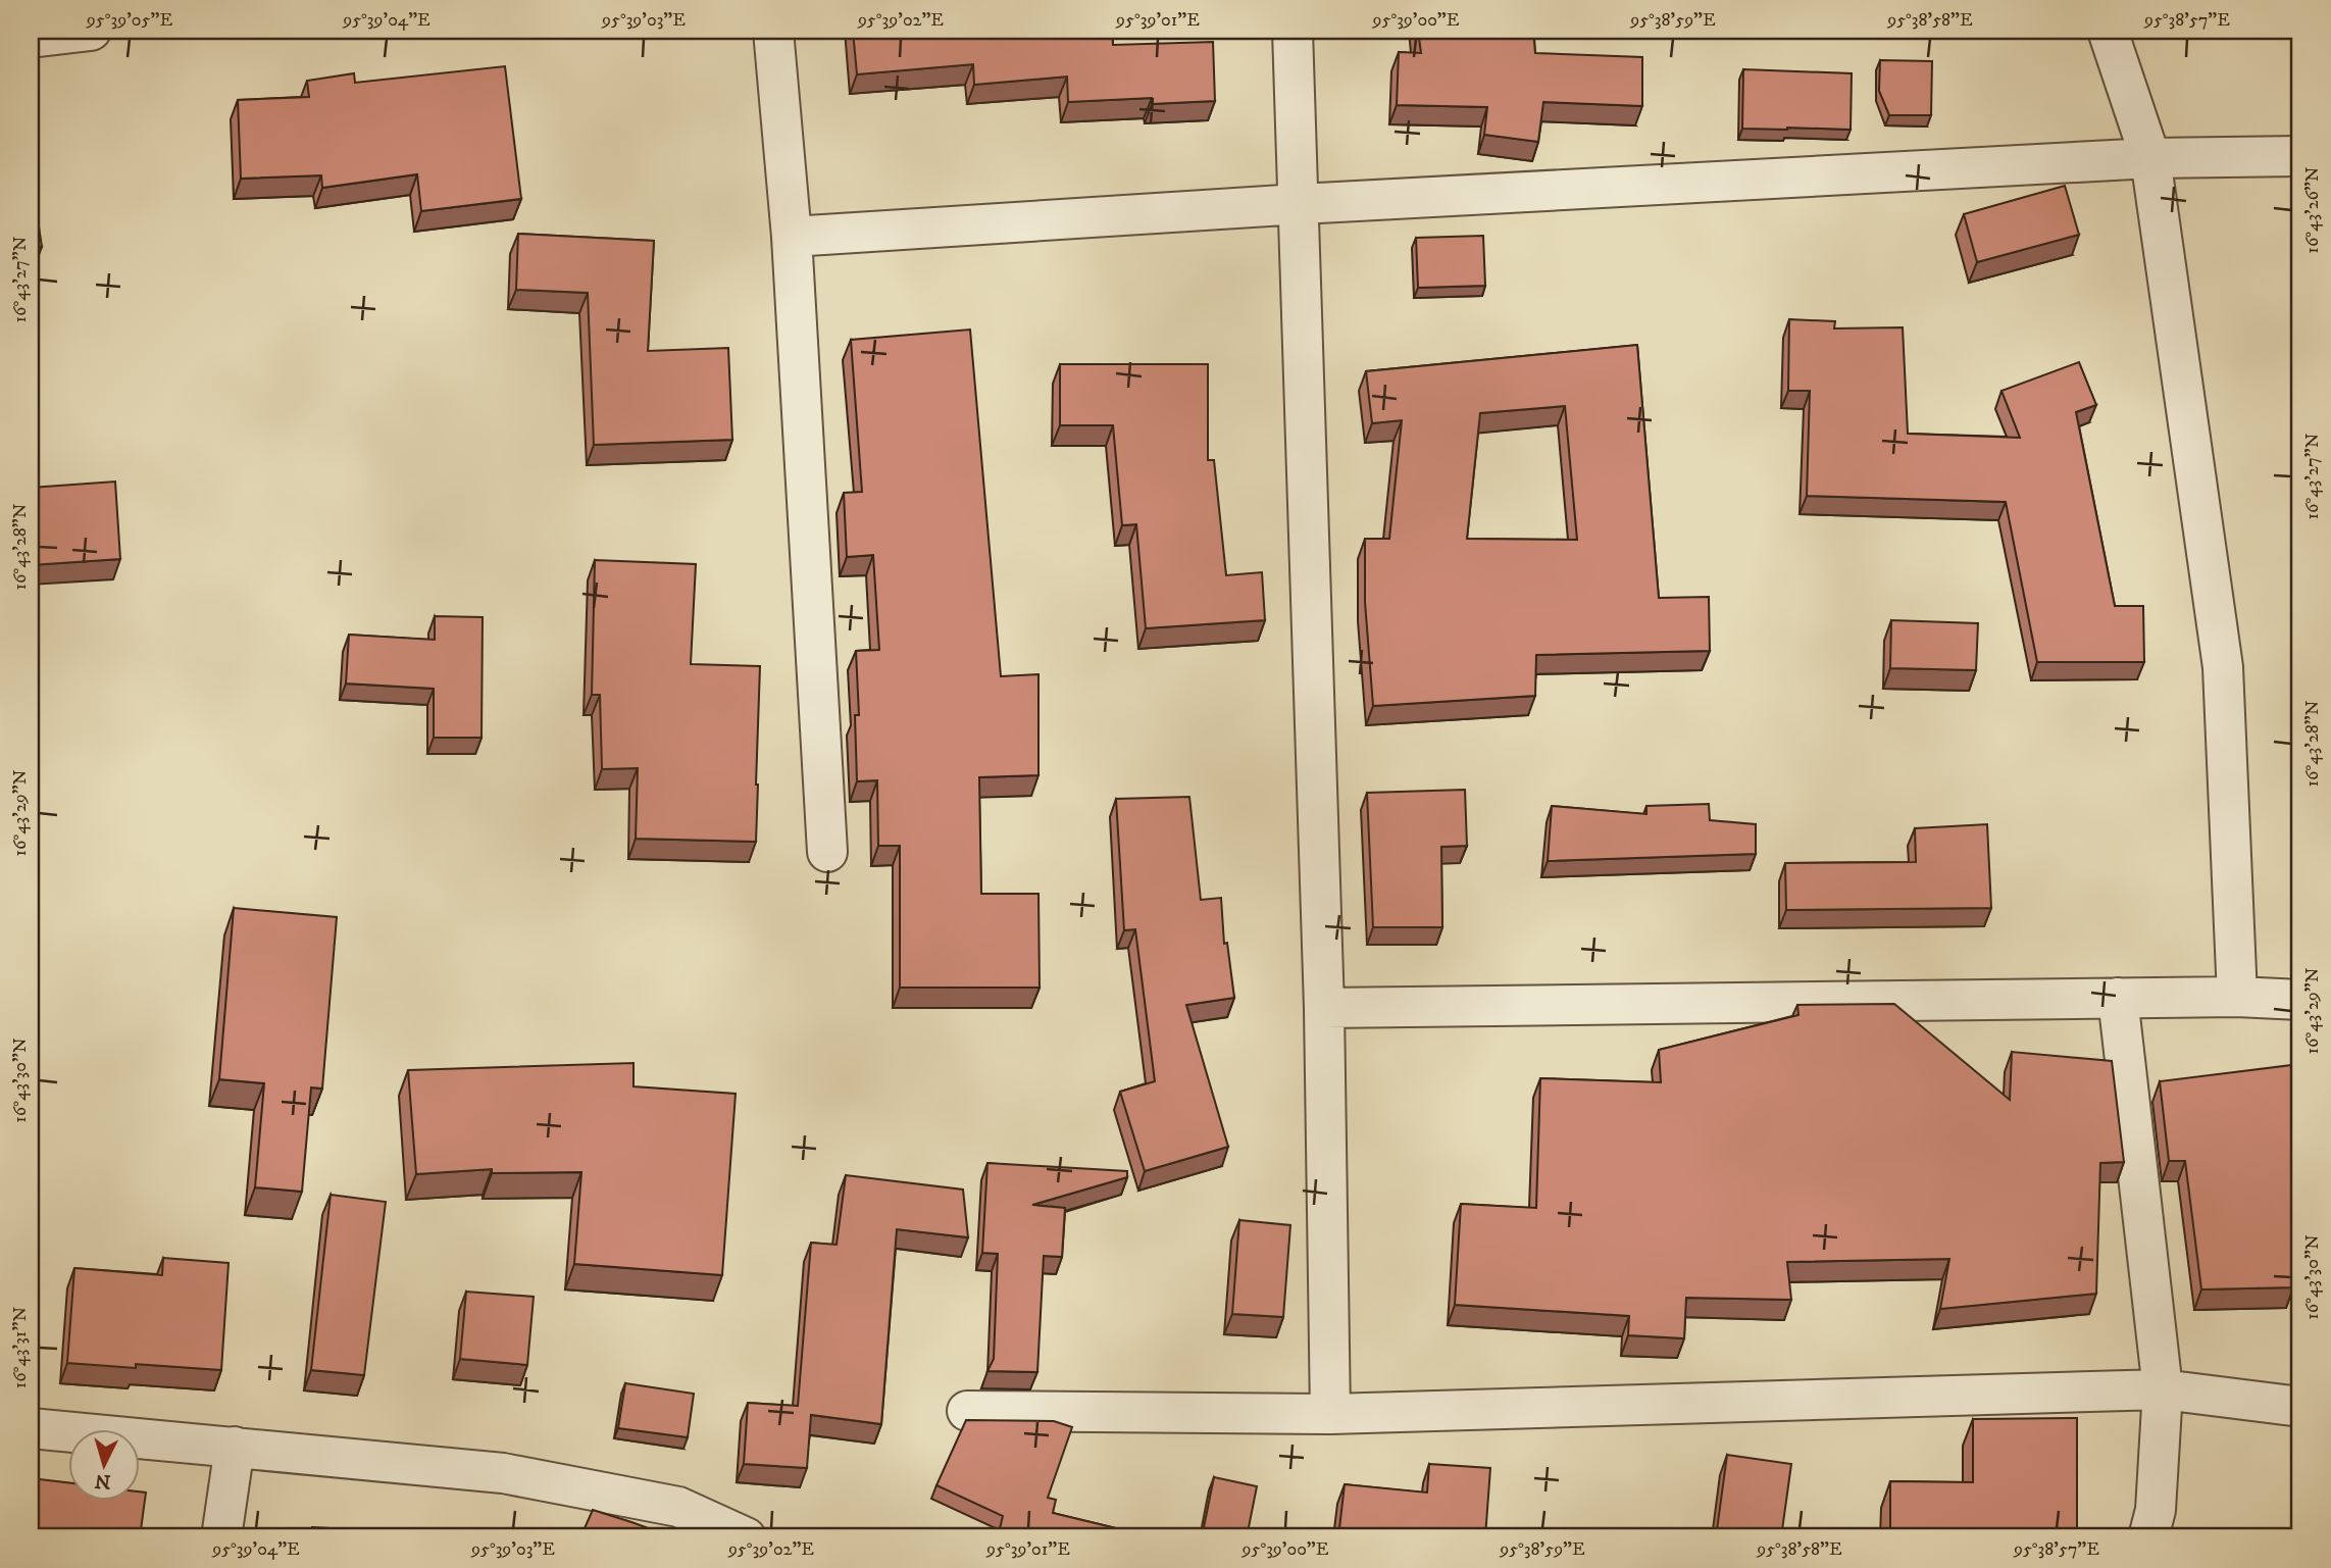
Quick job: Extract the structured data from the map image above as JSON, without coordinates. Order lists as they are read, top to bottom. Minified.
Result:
{"north":"bottom","coordinates":["95°39'05\"E","95°39'04\"E","95°39'03\"E","95°39'02\"E","95°39'01\"E","95°39'00\"E","95°38'59\"E","95°38'58\"E","95°38'57\"E","16°43'26\"N","16°43'27\"N","16°43'28\"N","16°43'29\"N","16°43'30\"N","16°43'31\"N"]}
